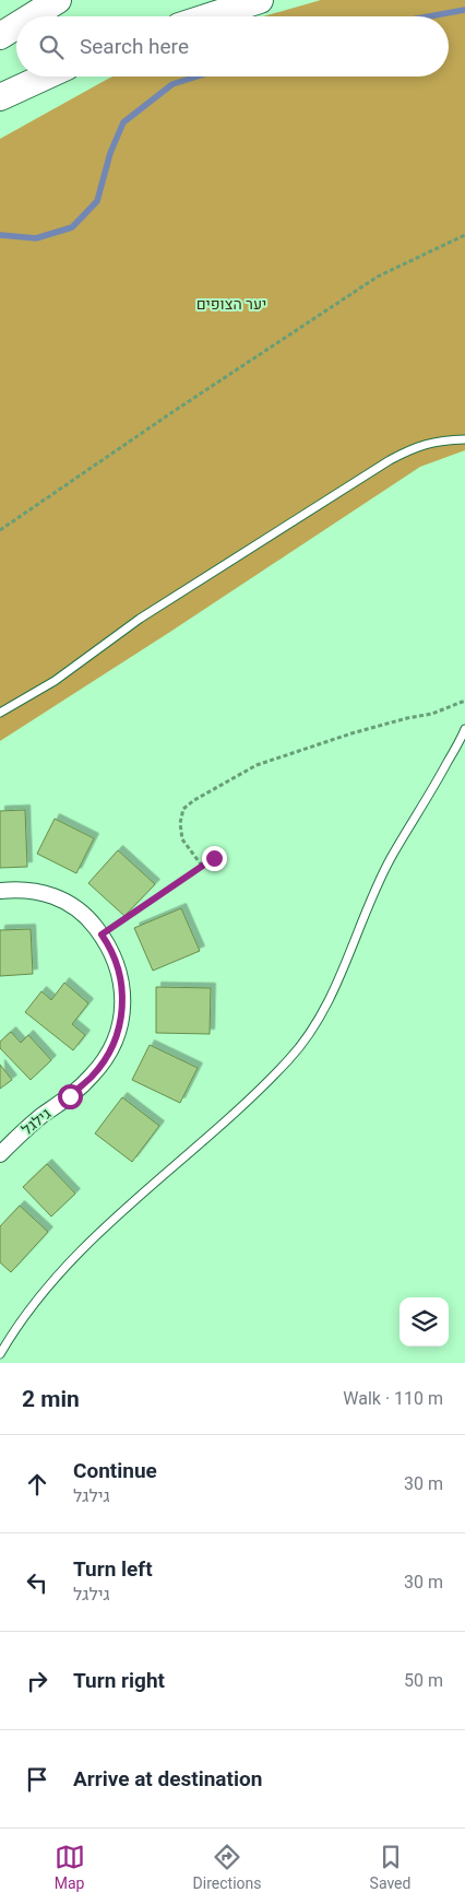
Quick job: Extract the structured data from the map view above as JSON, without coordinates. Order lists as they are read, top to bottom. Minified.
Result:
{"streets":{"street":["גילגל"]},"parks":["יער הצופים"],"page":{"search":"Search here","heading":["2 min","Walk · 110 m"],"list":[["Continue","גילגל","30 m"],["Turn left","גילגל","30 m"],["Turn right","50 m"],"Arrive at destination"],"nav":["Map","Directions","Saved"]}}
